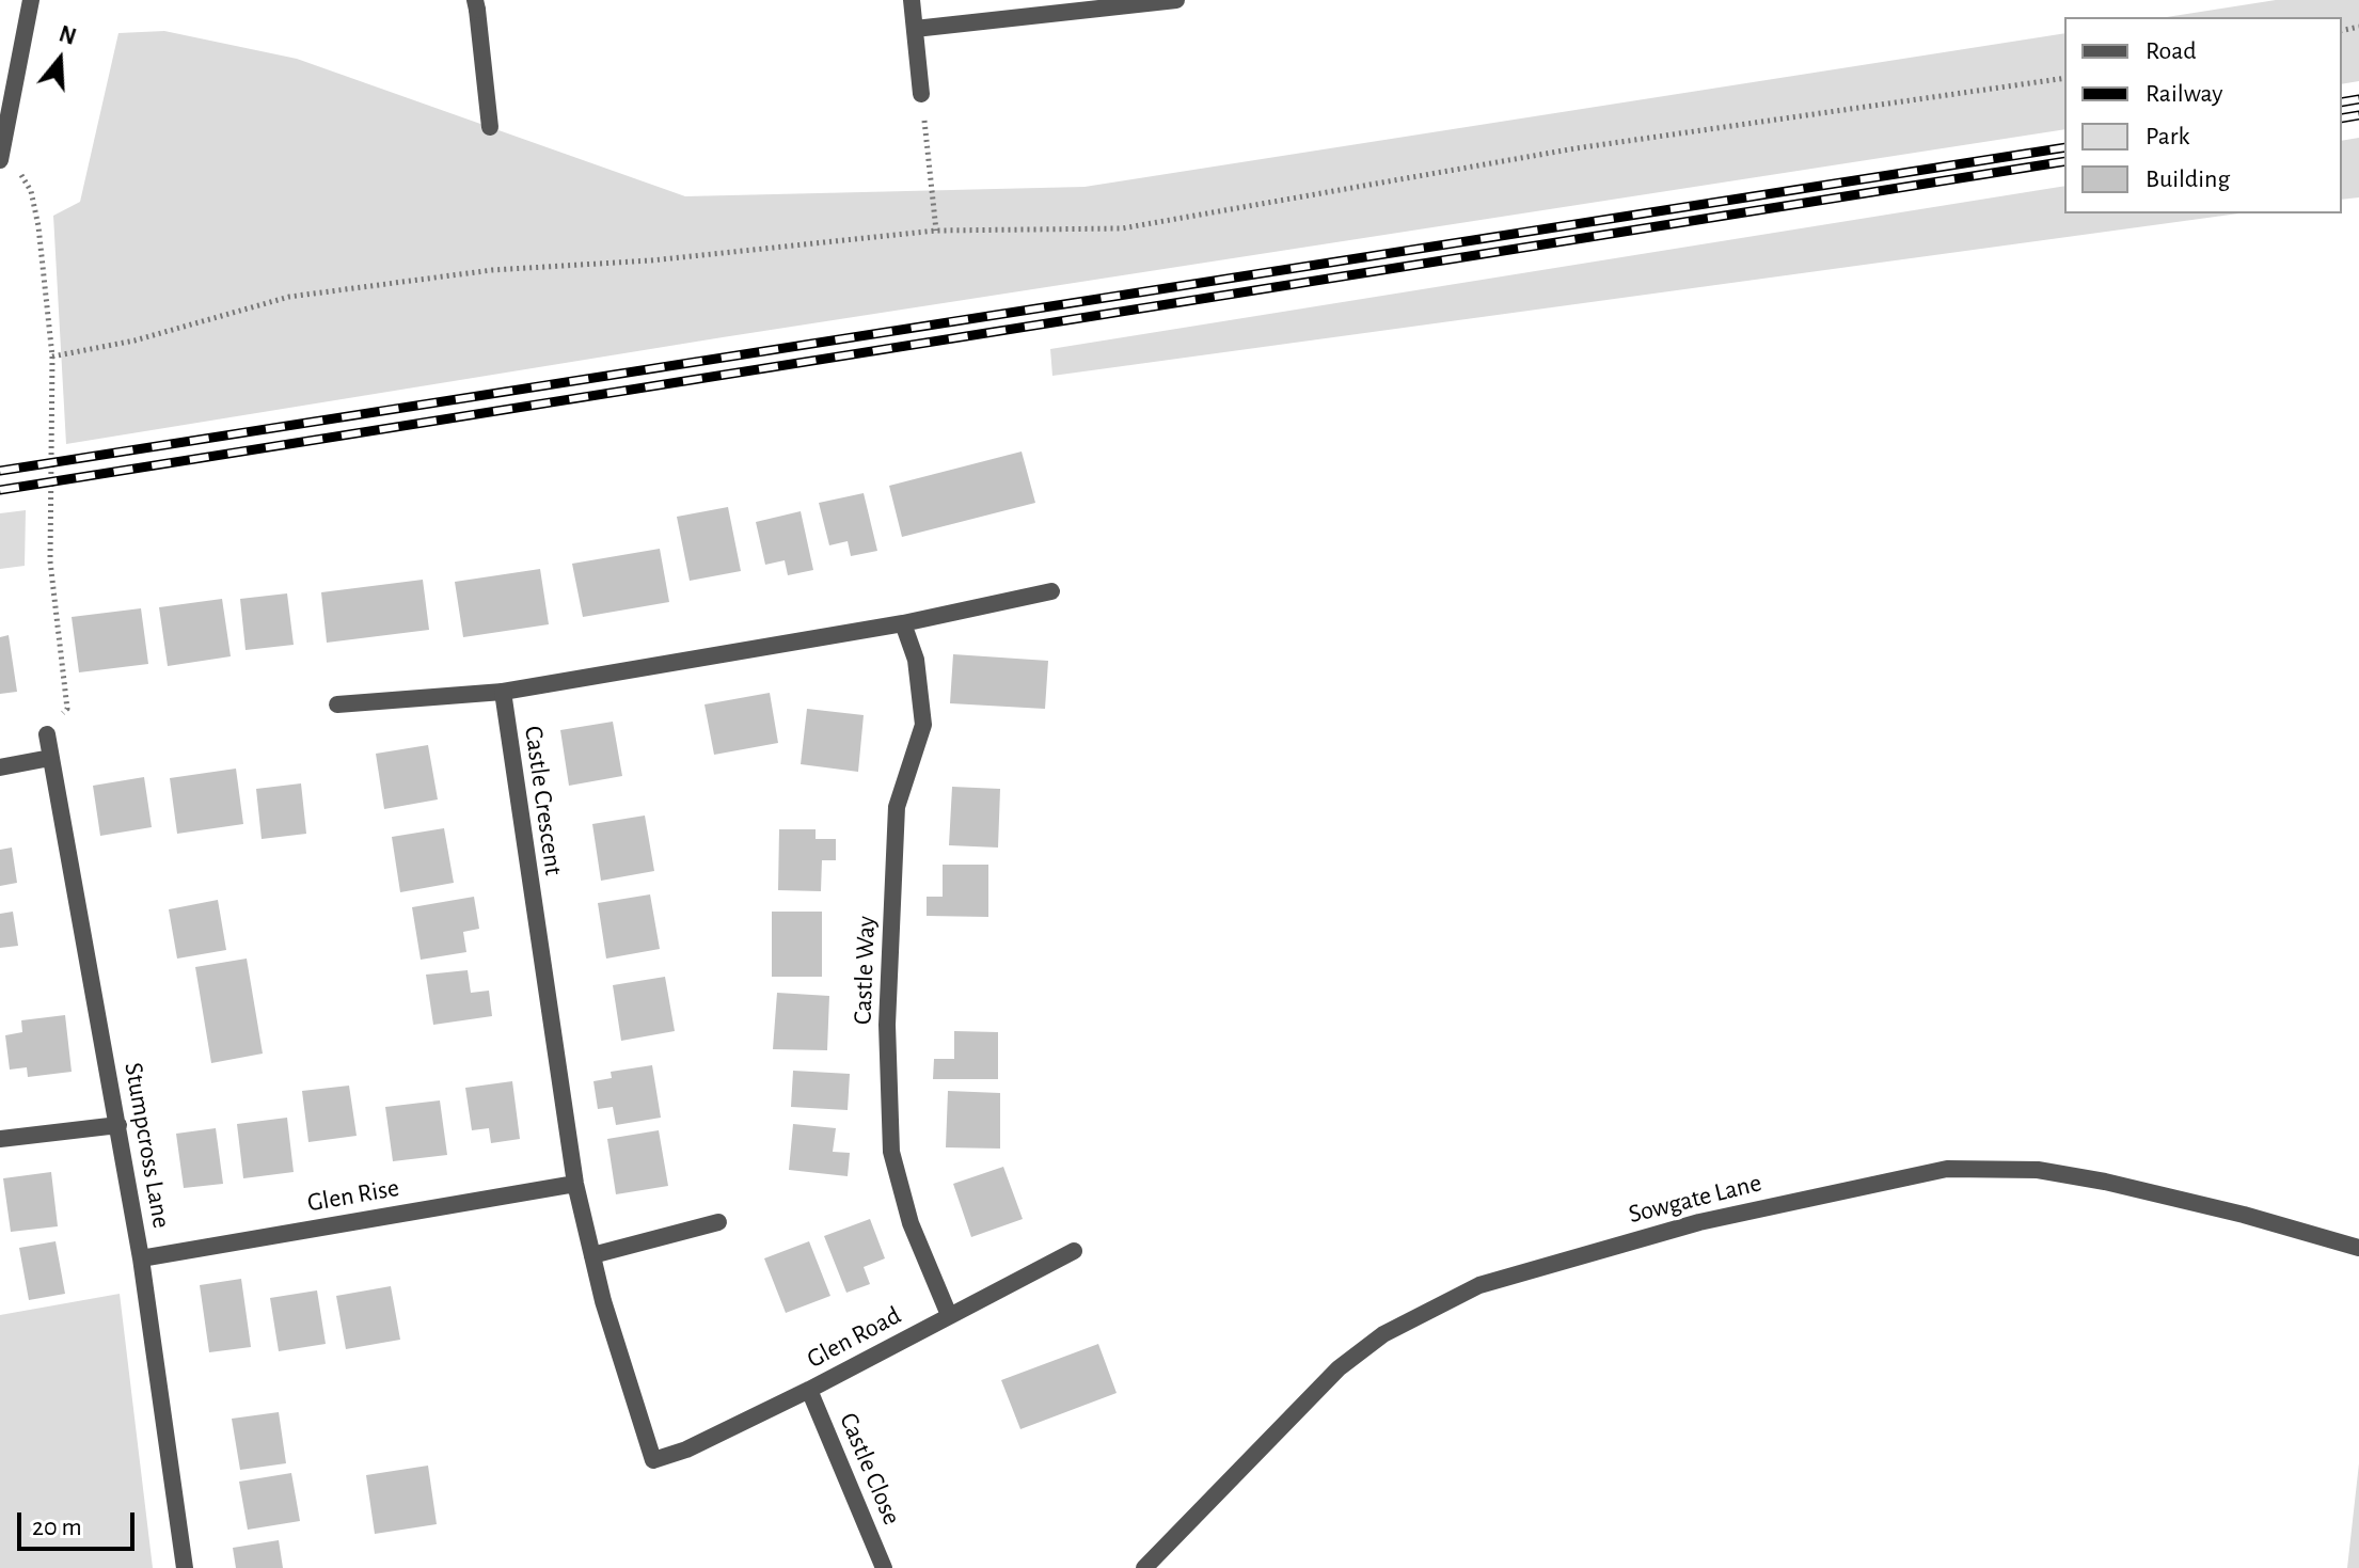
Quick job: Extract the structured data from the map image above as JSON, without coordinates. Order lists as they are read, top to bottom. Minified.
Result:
{"streets":{"street":["Castle Crescent","Castle Way","Stumpcross Lane","Glen Rise","Sowgate Lane","Glen Road","Castle Close"]},"crossings":[["Castle Crescent","Castle Way"],["Castle Crescent","Glen Rise"],["Castle Crescent","Glen Road"],["Castle Way","Glen Road"],["Stumpcross Lane","Glen Rise"],["Glen Road","Castle Close"]],"legend":["Road","Railway","Park","Building"],"scale_bar":"20 m","north":"top"}
